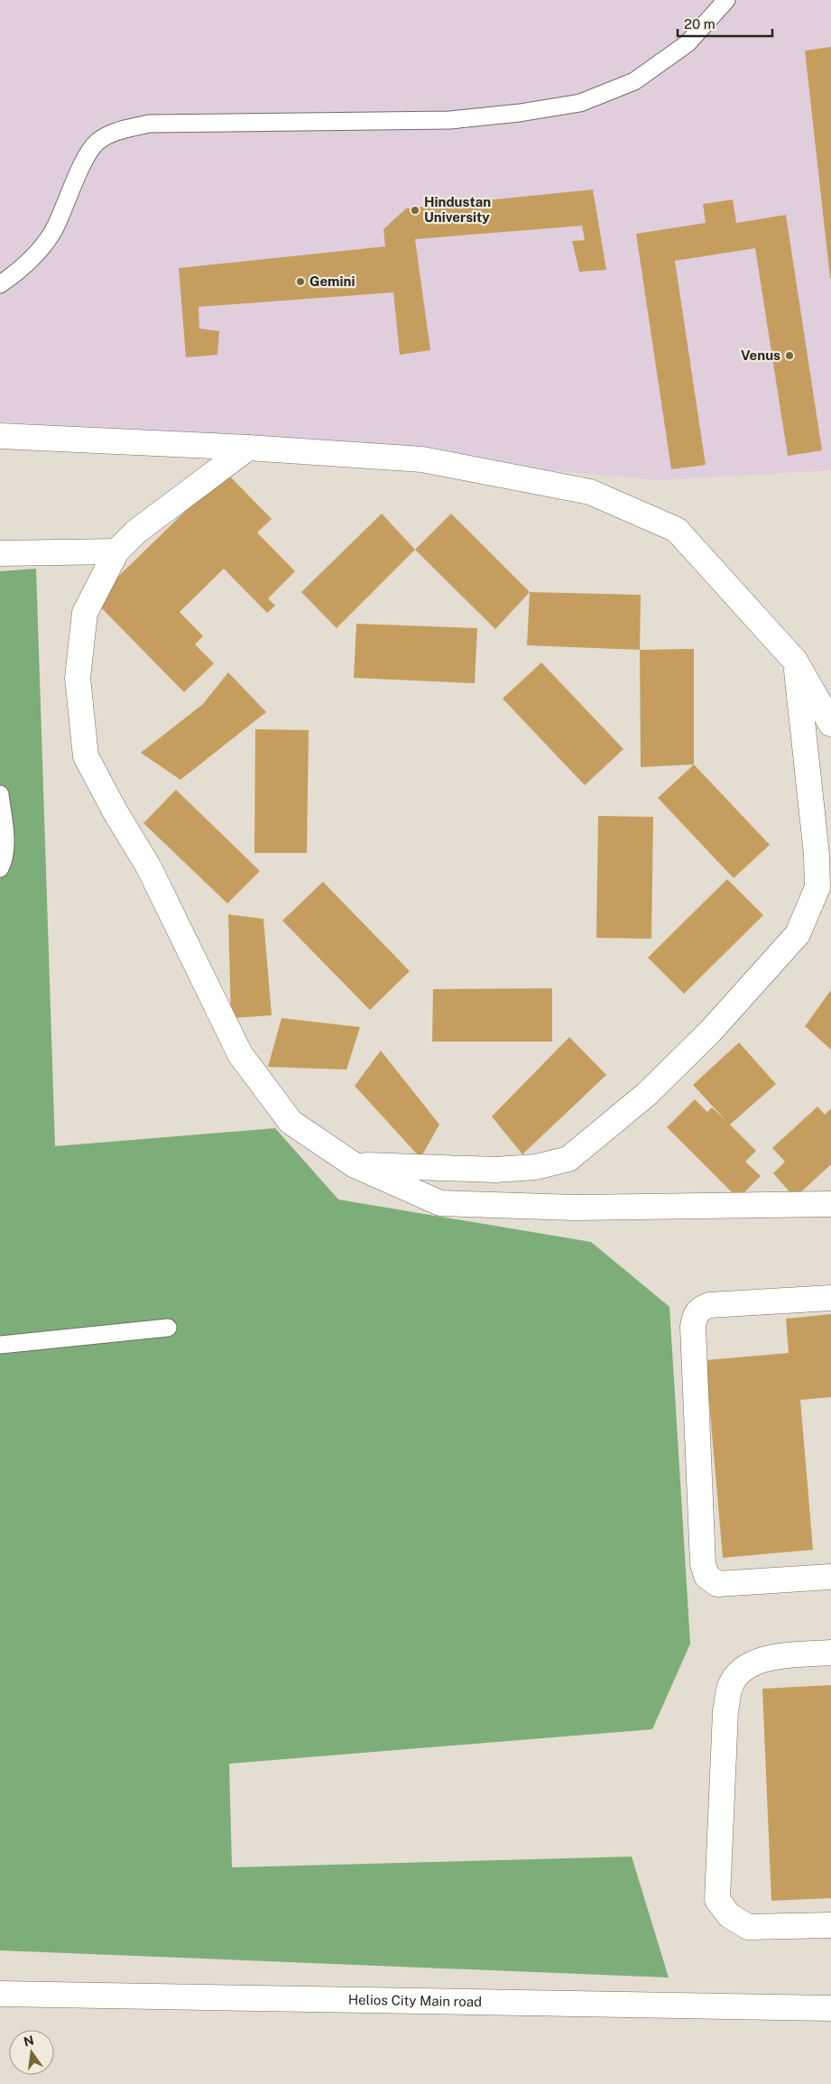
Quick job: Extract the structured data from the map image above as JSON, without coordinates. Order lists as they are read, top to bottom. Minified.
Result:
{"streets":{"street":["Helios City Main road"]},"places":["Hindustan University","Gemini","Venus"],"scale_bar":"20 m","north":"top"}
